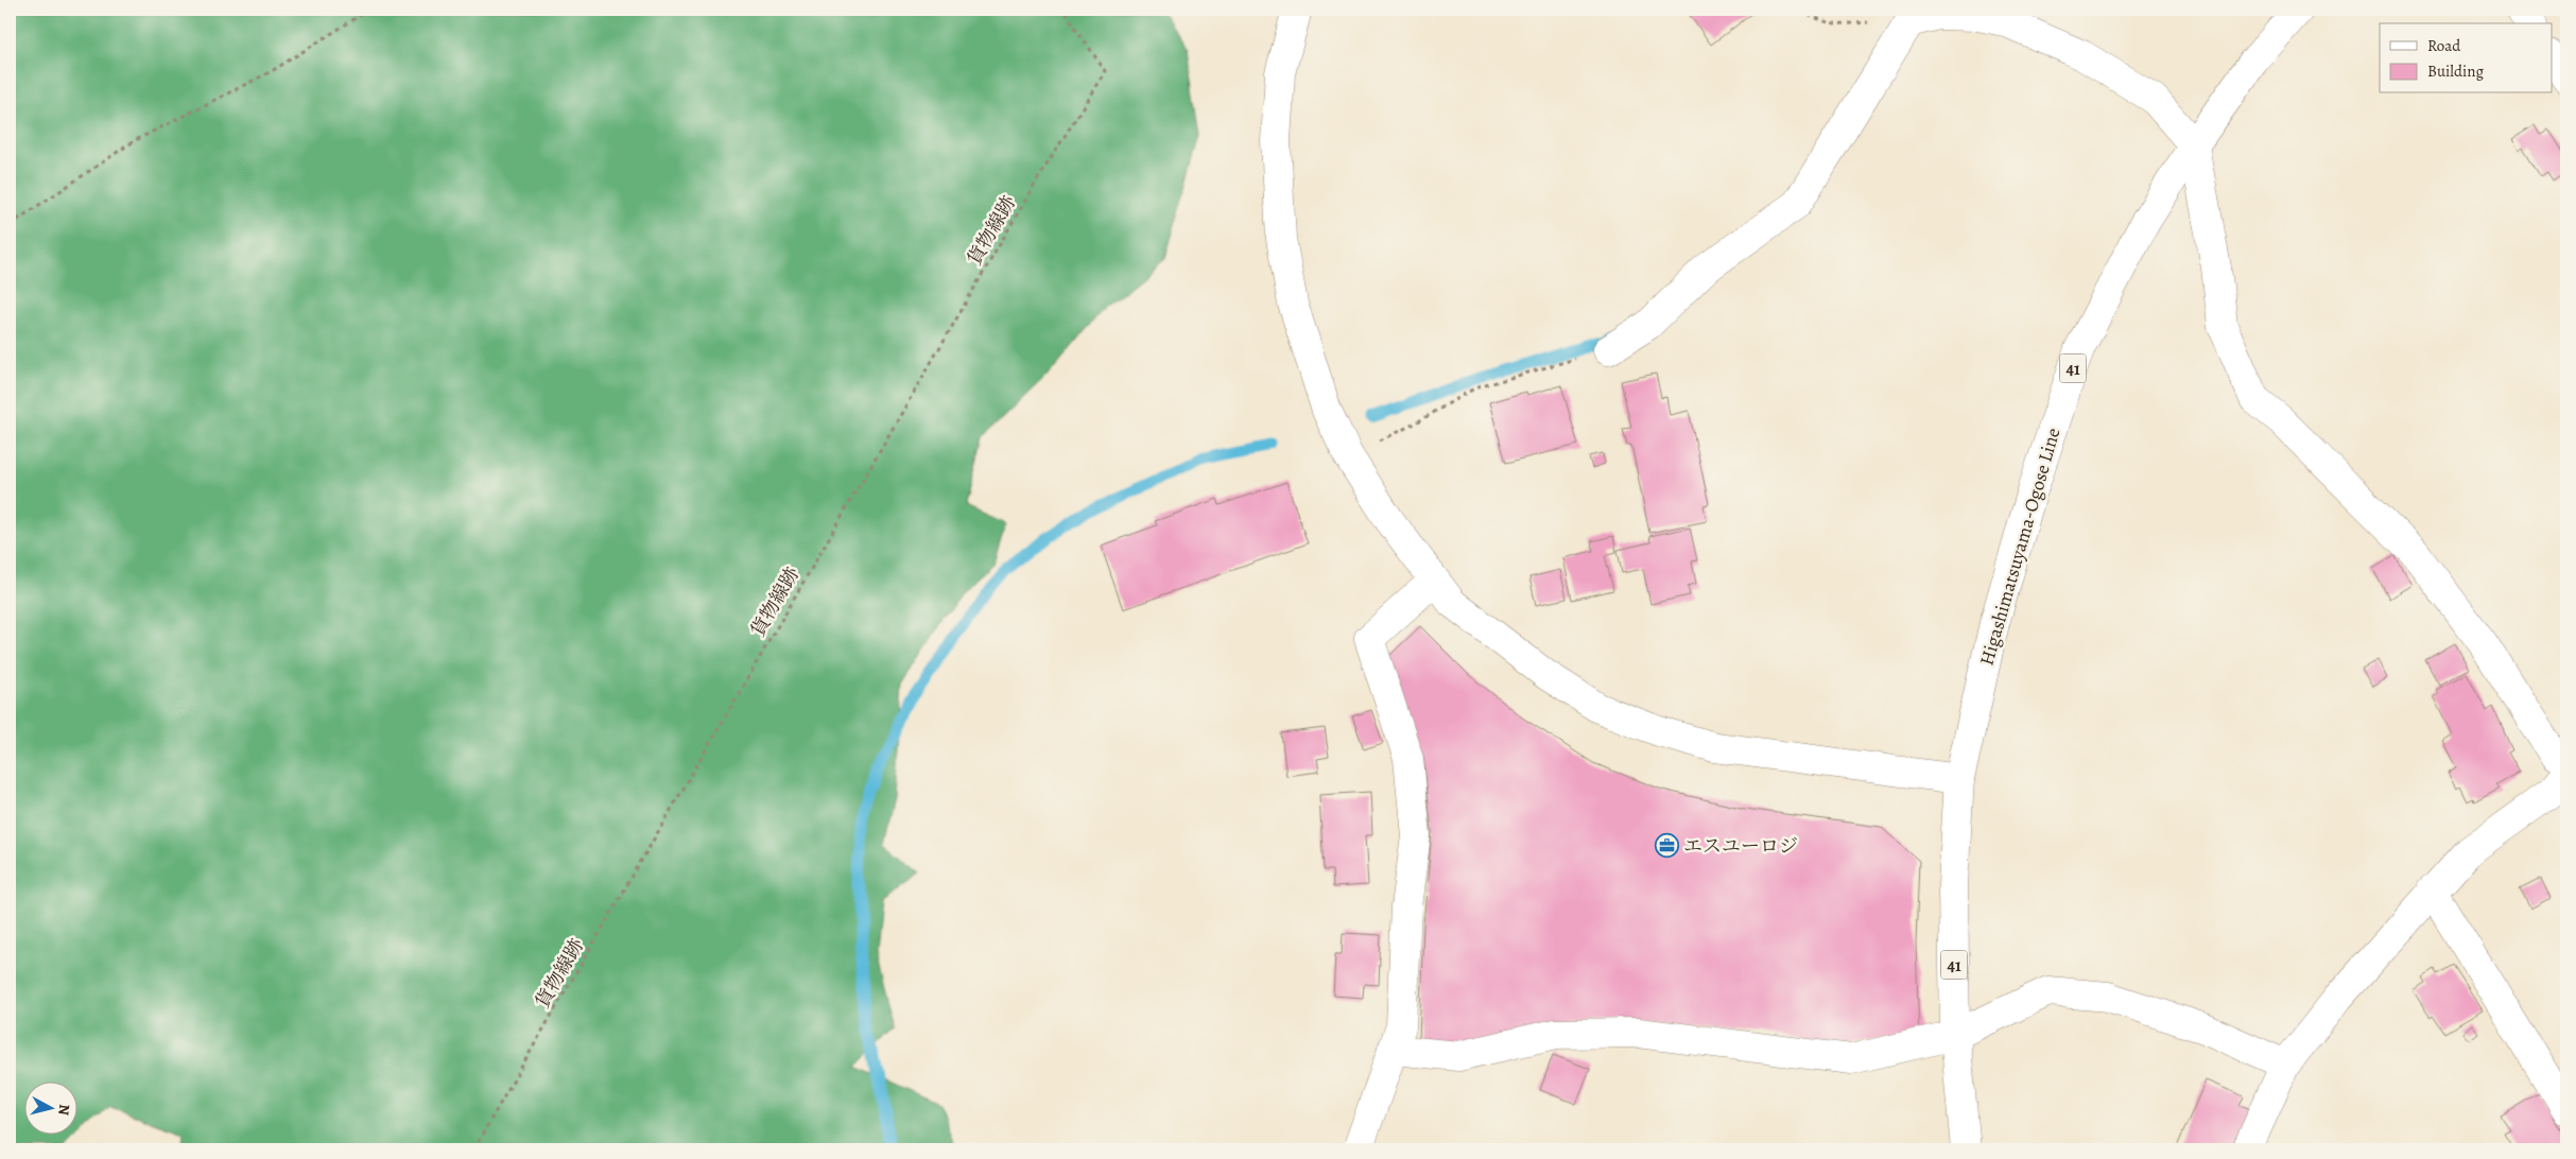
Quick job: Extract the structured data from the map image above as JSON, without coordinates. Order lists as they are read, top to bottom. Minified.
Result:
{"streets":{"street":["41","Higashimatsuyama-Ogose Line"],"path":["貨物線跡"]},"places":{"office":["エスユーロジ"]},"legend":["Road","Building"],"north":"right"}
